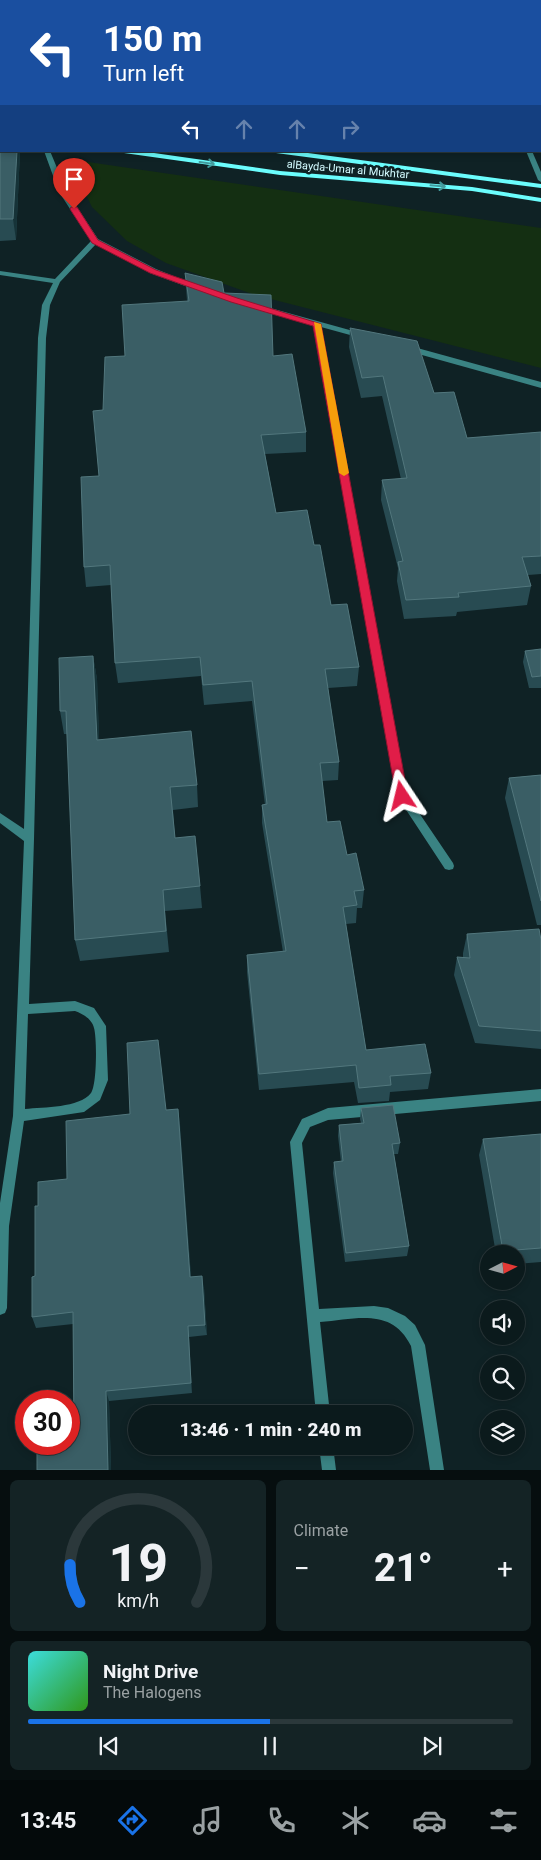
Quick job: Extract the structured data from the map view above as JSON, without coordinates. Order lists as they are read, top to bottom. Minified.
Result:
{"streets":{"main road":["alBayda-Umar al Mukhtar"]},"north":"right","page":{"turn":["150 m","Turn left"],"limit":"30","trip":"13:46 · 1 min · 240 m","tile":"Climate","heat":["−","21°","+"],"song":["Night Drive","The Halogens"],"tabs":"13:45","gauge":["19","km/h"]}}
